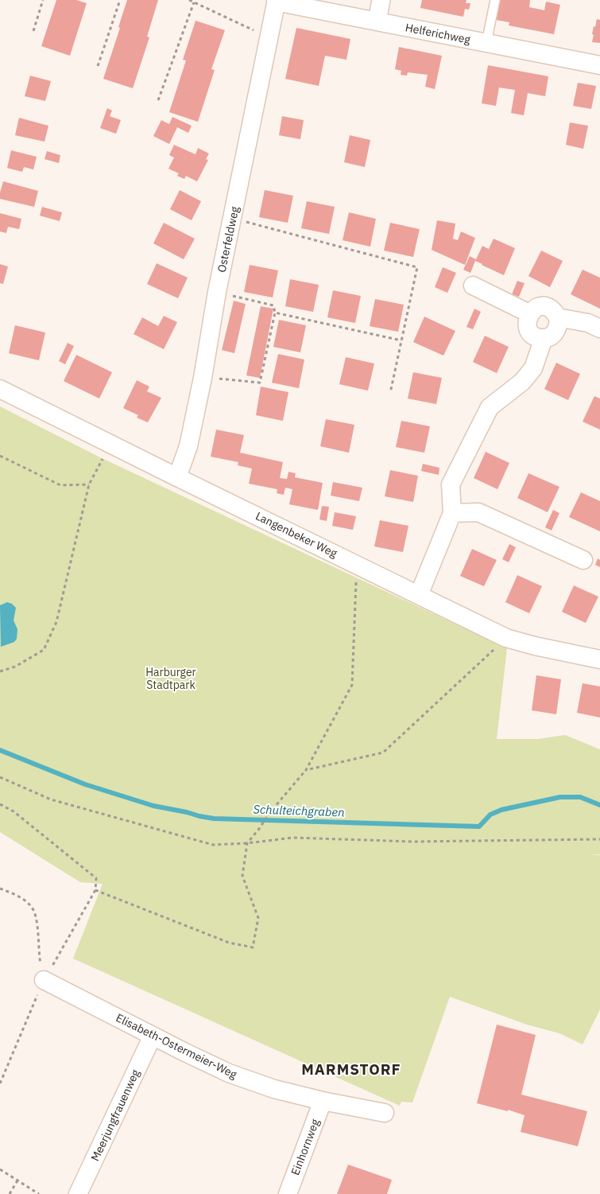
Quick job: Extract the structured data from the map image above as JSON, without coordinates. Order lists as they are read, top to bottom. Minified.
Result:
{"streets":{"street":["Helferichweg","Osterfeldweg","Langenbeker Weg","Elisabeth-Ostermeier-Weg","Meerjungfrauenweg","Einhornweg"]},"crossings":[["Helferichweg","Osterfeldweg"],["Osterfeldweg","Langenbeker Weg"],["Elisabeth-Ostermeier-Weg","Meerjungfrauenweg"],["Elisabeth-Ostermeier-Weg","Einhornweg"]],"districts":["MARMSTORF"],"water":["Schulteichgraben"],"parks":["Harburger Stadtpark"]}
